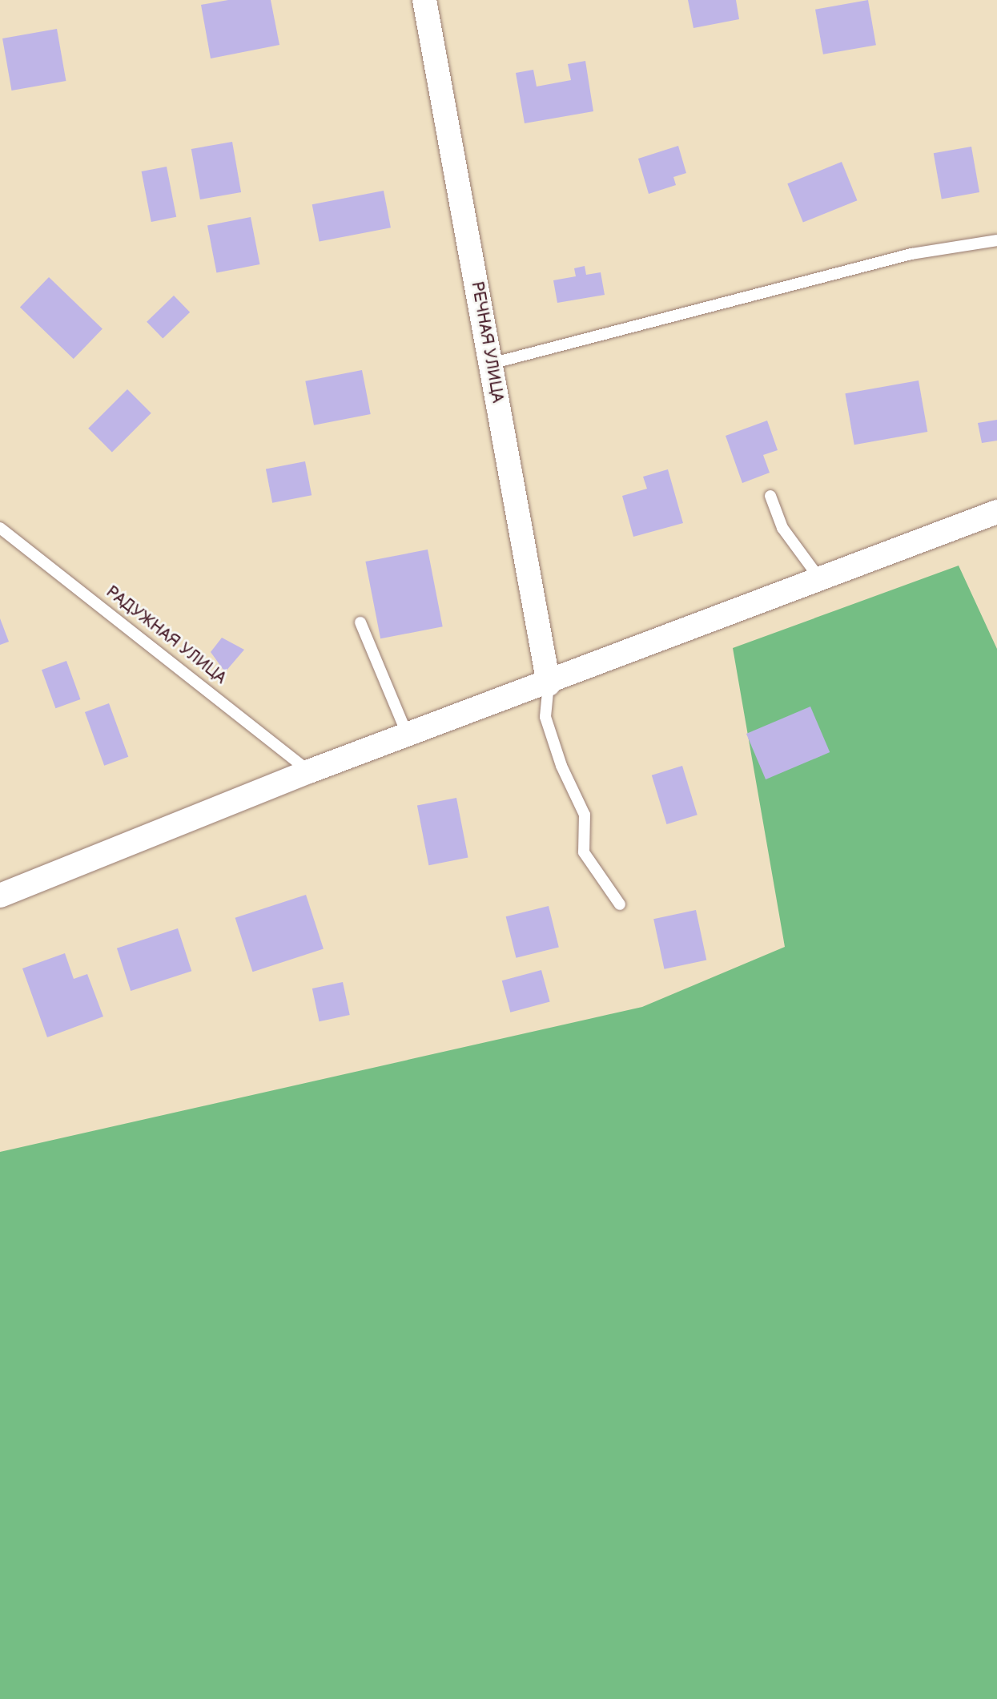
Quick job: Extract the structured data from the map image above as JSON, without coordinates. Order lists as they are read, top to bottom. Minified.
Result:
{"streets":{"street":["РЕЧНАЯ УЛИЦА"],"lane":["РАДУЖНАЯ УЛИЦА"]}}
